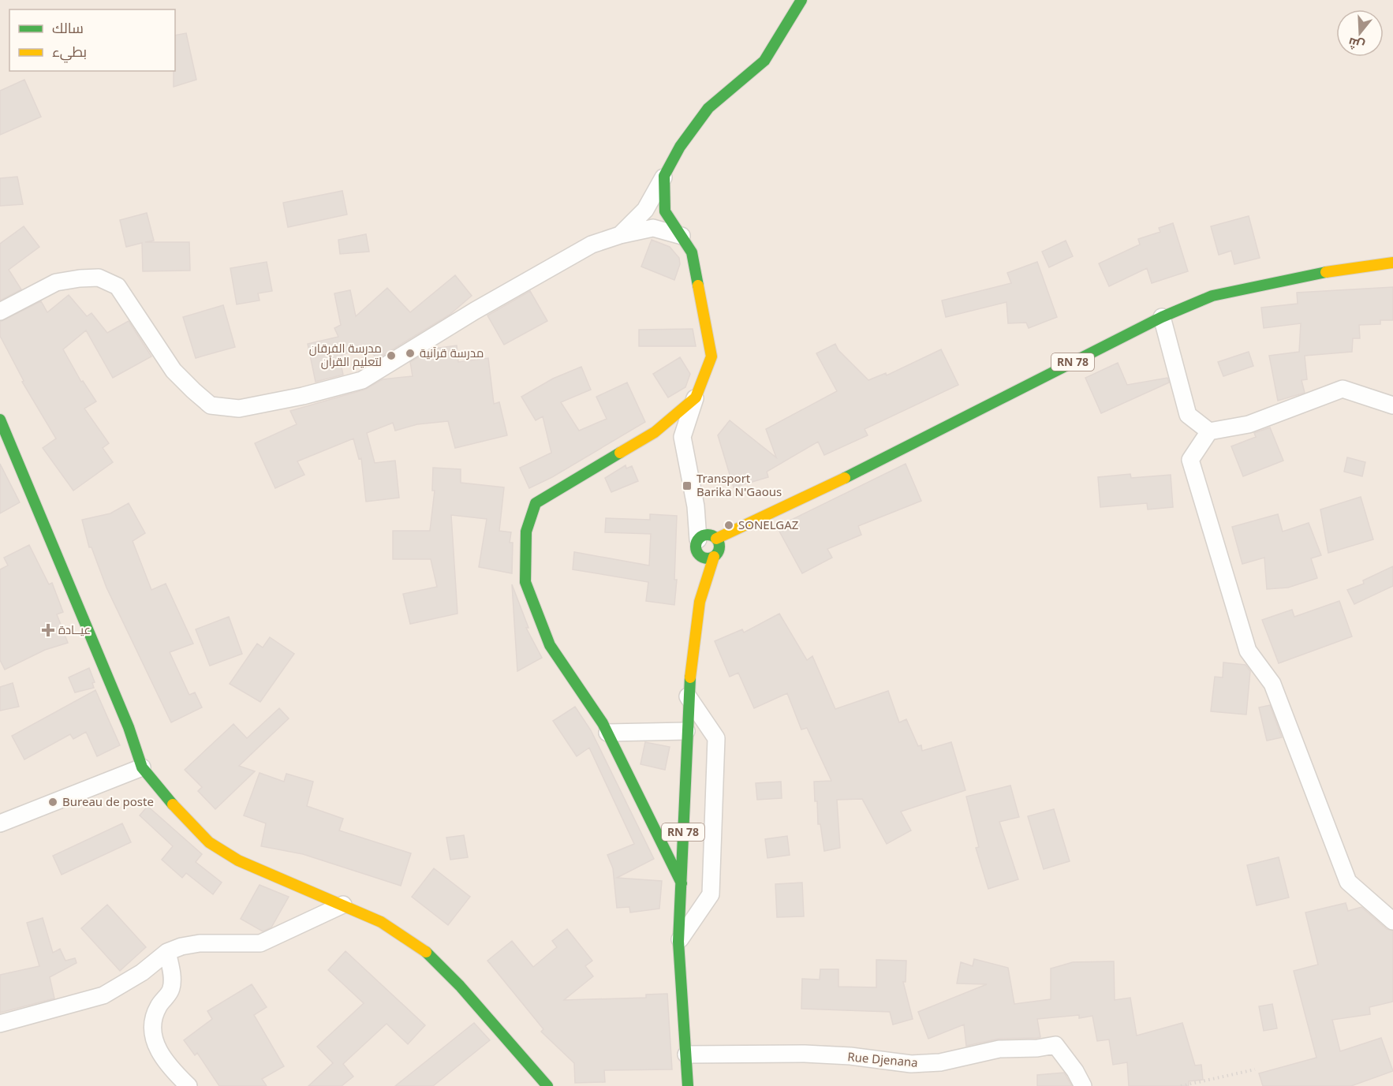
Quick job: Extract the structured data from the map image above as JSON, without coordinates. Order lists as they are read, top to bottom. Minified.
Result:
{"streets":{"street":["RN 78","Rue Djenana"]},"crossings":[["RN 78","Rue Djenana"]],"places":{"other":["مدرسة قرآنية","مدرسة الفرقان لتعليم القرآن","SONELGAZ","Bureau de poste"],"transit":["Transport Barika N'Gaous"],"health":["عيــادة"]},"legend":["سالك","بطيء"],"north":"bottom"}
